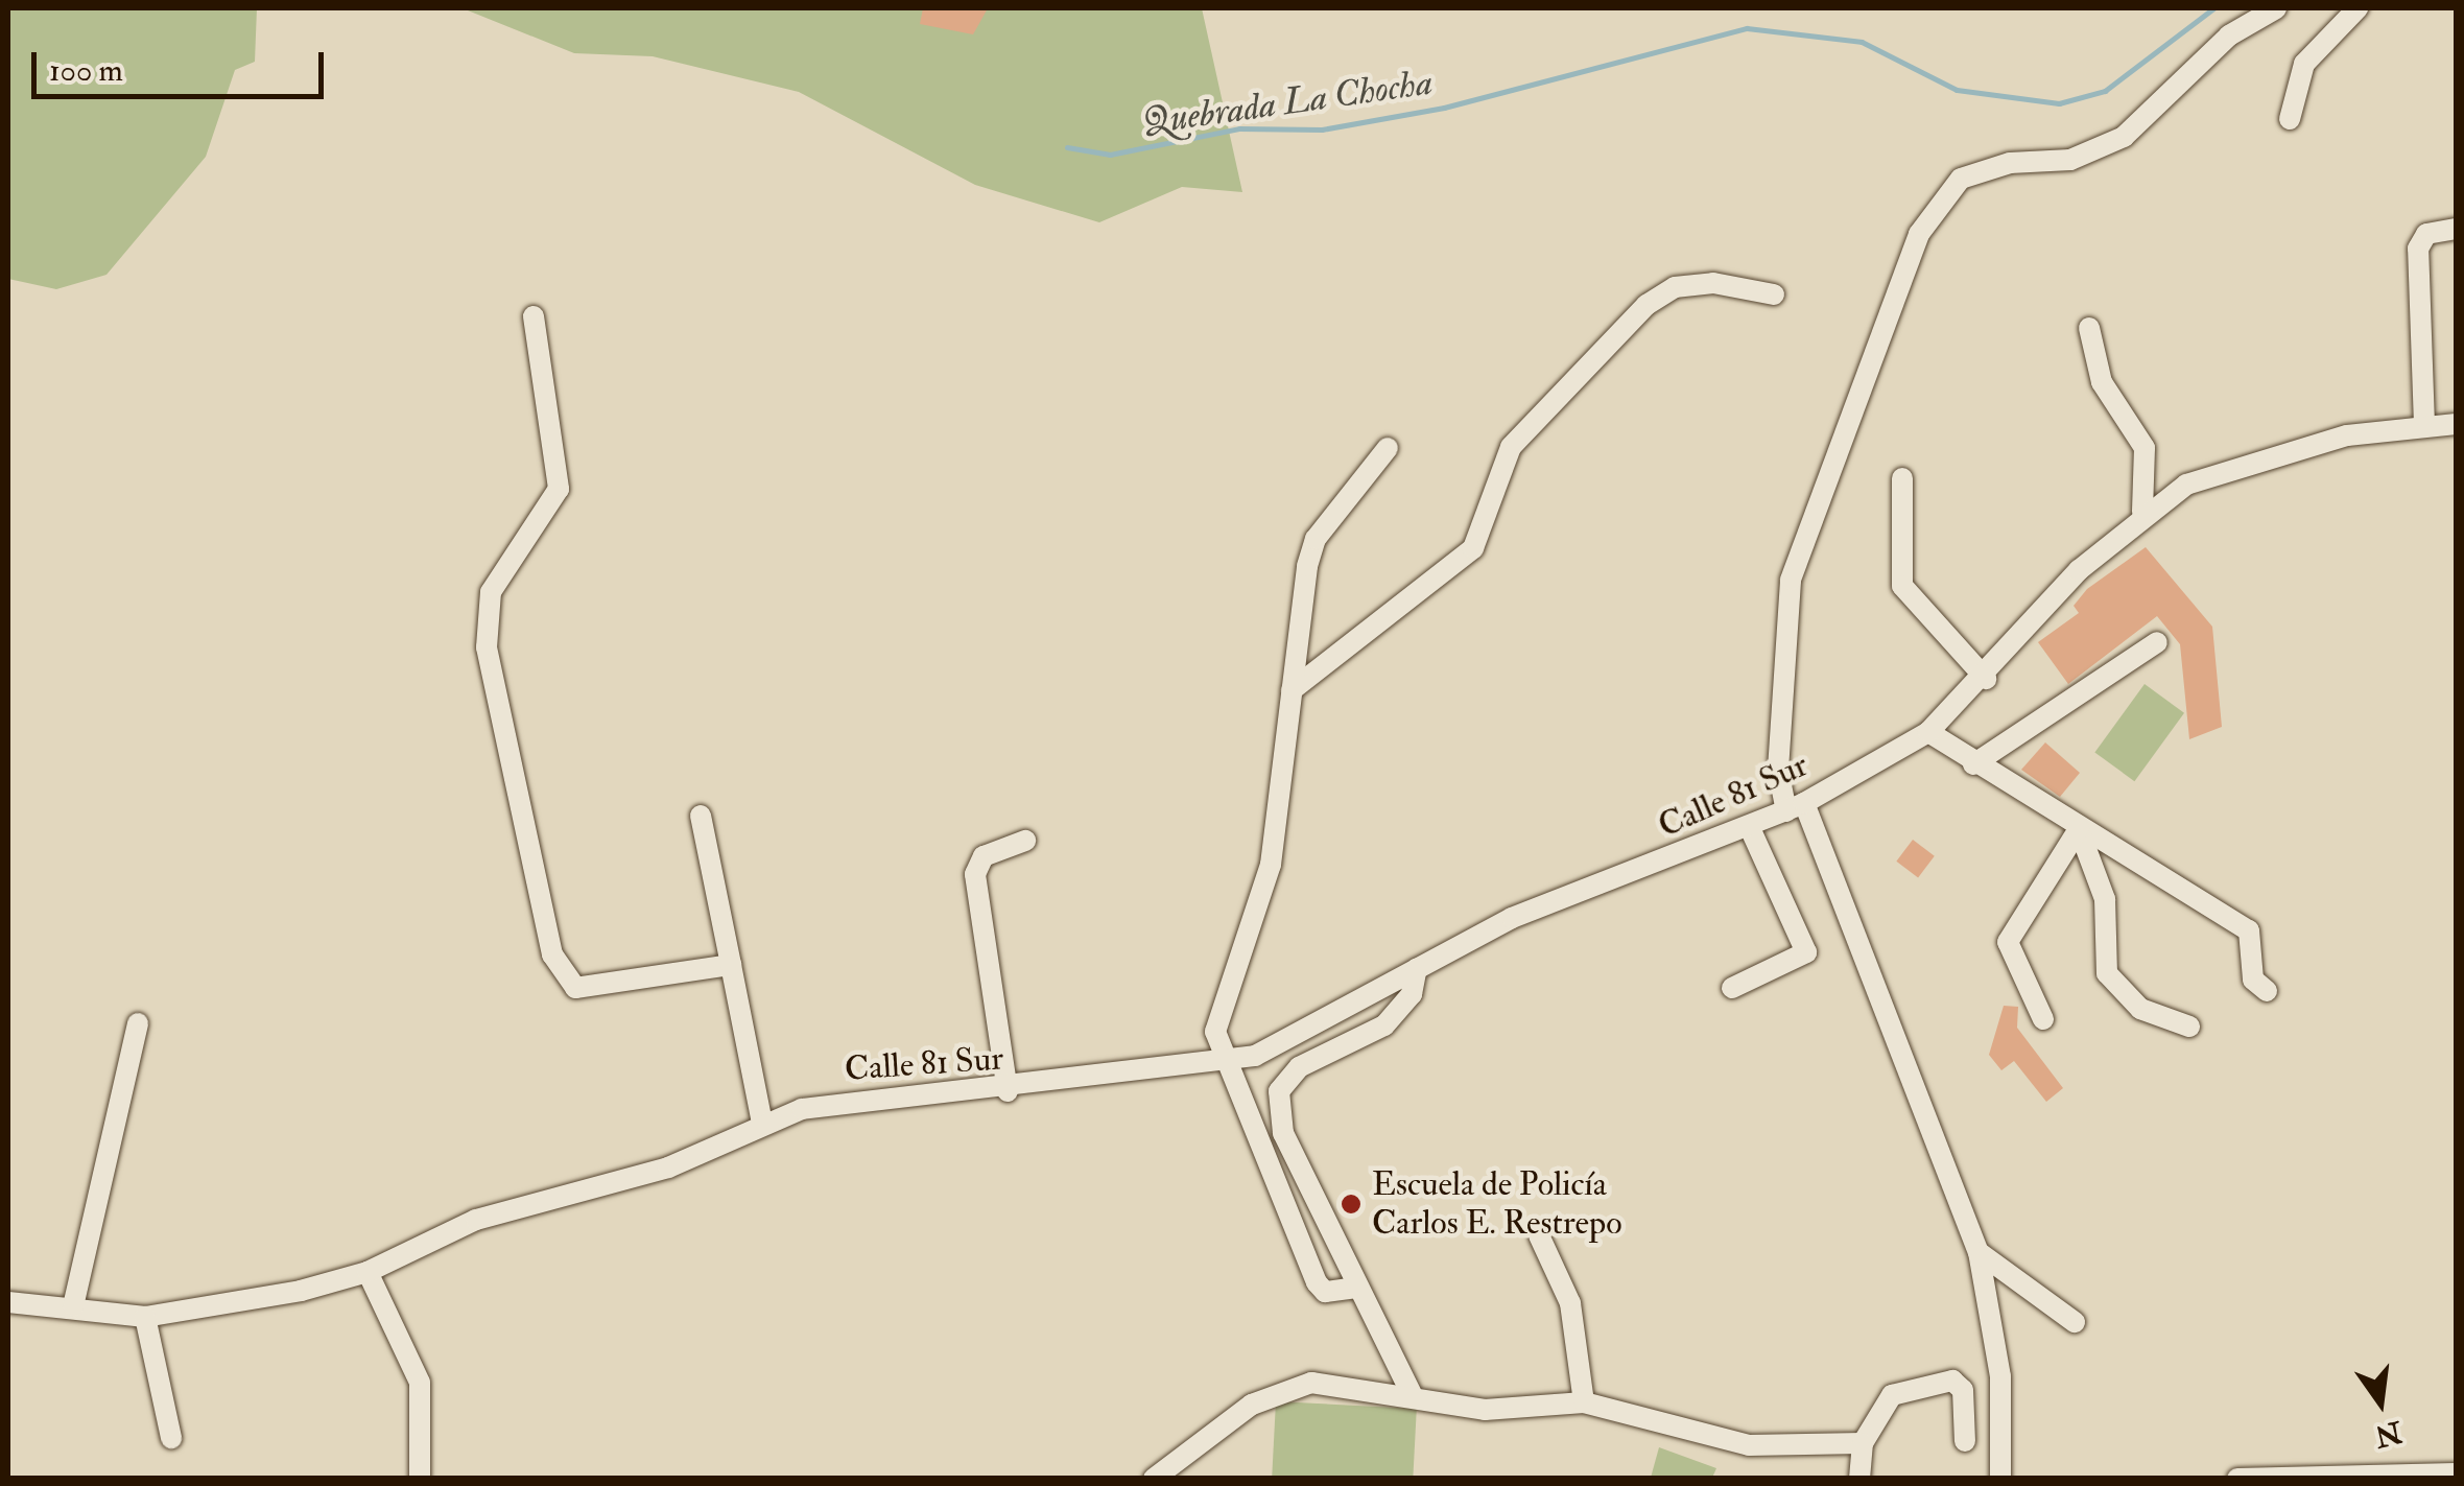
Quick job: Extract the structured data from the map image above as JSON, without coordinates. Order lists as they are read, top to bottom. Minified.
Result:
{"streets":{"street":["Calle 81 Sur"]},"water":["Quebrada La Chocha"],"places":["Escuela de Policía Carlos E. Restrepo"],"scale_bar":"100 m","north":"bottom"}
